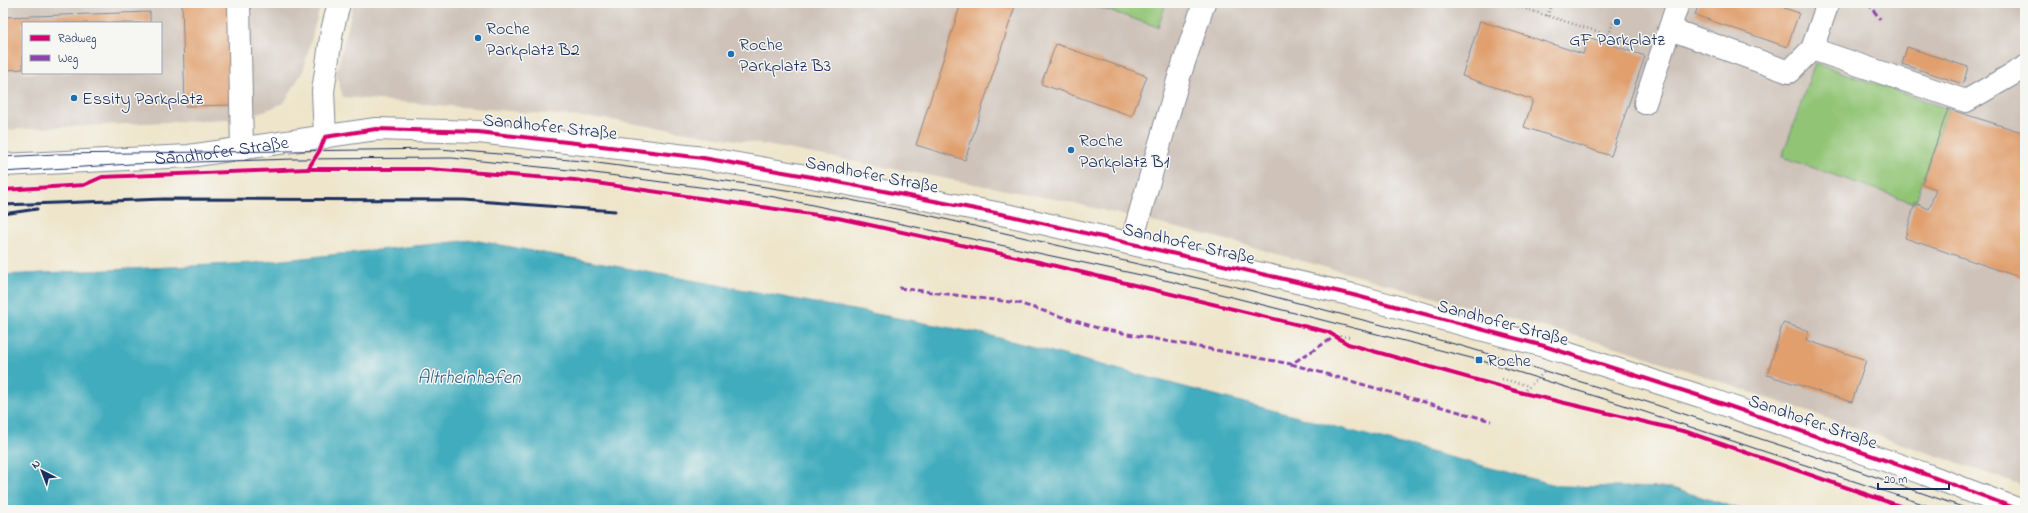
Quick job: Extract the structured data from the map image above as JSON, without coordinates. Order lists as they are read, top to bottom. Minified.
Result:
{"streets":{"street":["Sandhofer Straße"]},"water":["Altrheinhafen"],"places":{"other":["GF Parkplatz","Roche Parkplatz B2","Roche Parkplatz B3","Essity Parkplatz","Roche Parkplatz B1"],"transit":["Roche"]},"legend":["Radweg","Weg"],"scale_bar":"20 m","north":"top left"}
